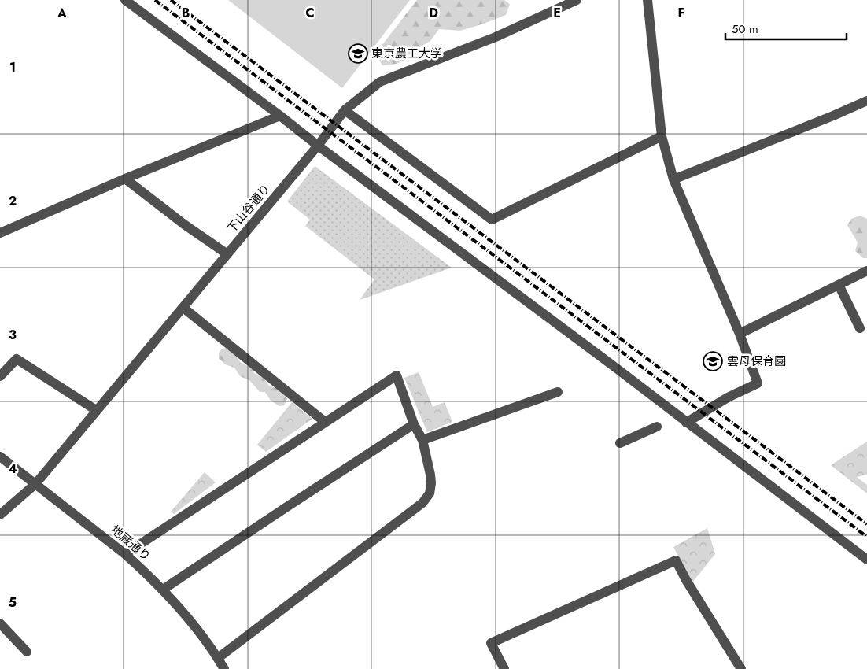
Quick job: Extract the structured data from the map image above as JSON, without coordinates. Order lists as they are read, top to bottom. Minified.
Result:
{"streets":{"street":["下山谷通り","地蔵通り"]},"crossings":[["下山谷通り","地蔵通り"]],"places":{"school or university":["東京農工大学","雲母保育園"]},"scale_bar":"50 m","grid":{"columns":["A","B","C","D","E","F"],"rows":["1","2","3","4","5"]}}
